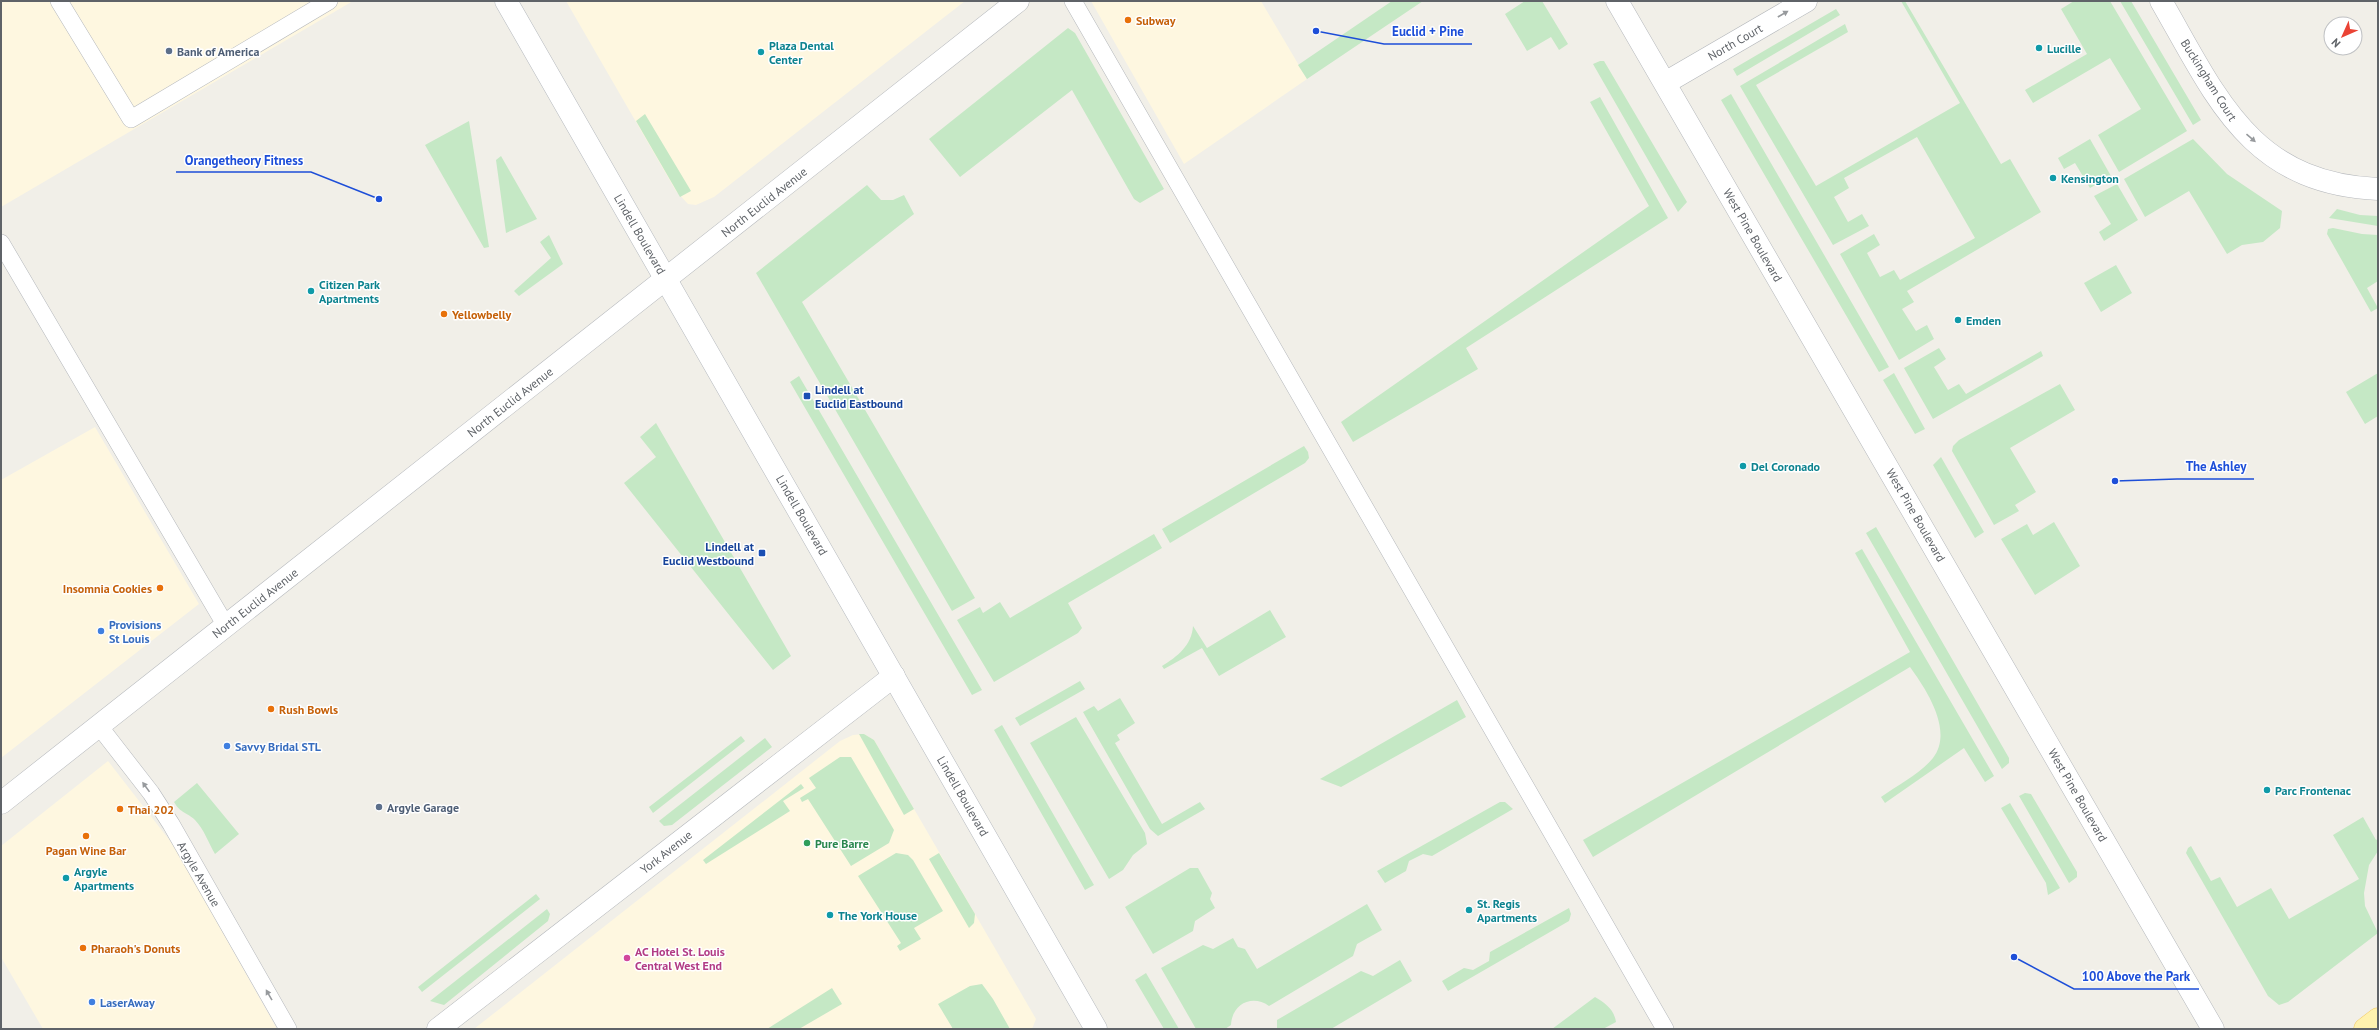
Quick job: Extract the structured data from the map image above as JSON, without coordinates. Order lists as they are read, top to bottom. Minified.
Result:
{"streets":{"street":["North Court","Buckingham Court","North Euclid Avenue","Lindell Boulevard","West Pine Boulevard","York Avenue"],"lane":["Argyle Avenue"]},"crossings":[["North Court","West Pine Boulevard"],["North Euclid Avenue","Lindell Boulevard"],["North Euclid Avenue","Argyle Avenue"],["Lindell Boulevard","York Avenue"]],"one_way":["North Court","Buckingham Court","Argyle Avenue"],"places":{"other":["Subway","Euclid + Pine","Lucille","Bank of America","Plaza Dental Center","Kensington","Orangetheory Fitness","Citizen Park Apartments","Yellowbelly","Emden","Del Coronado","The Ashley","Insomnia Cookies","Provisions St Louis","Rush Bowls","Savvy Bridal STL","Parc Frontenac","Argyle Garage","Thai 202","Pagan Wine Bar","Pure Barre","Argyle Apartments","St. Regis Apartments","The York House","Pharaoh's Donuts","100 Above the Park","AC Hotel St. Louis Central West End","LaserAway"],"transit":["Lindell at Euclid Eastbound","Lindell at Euclid Westbound"]},"north":"bottom left"}
